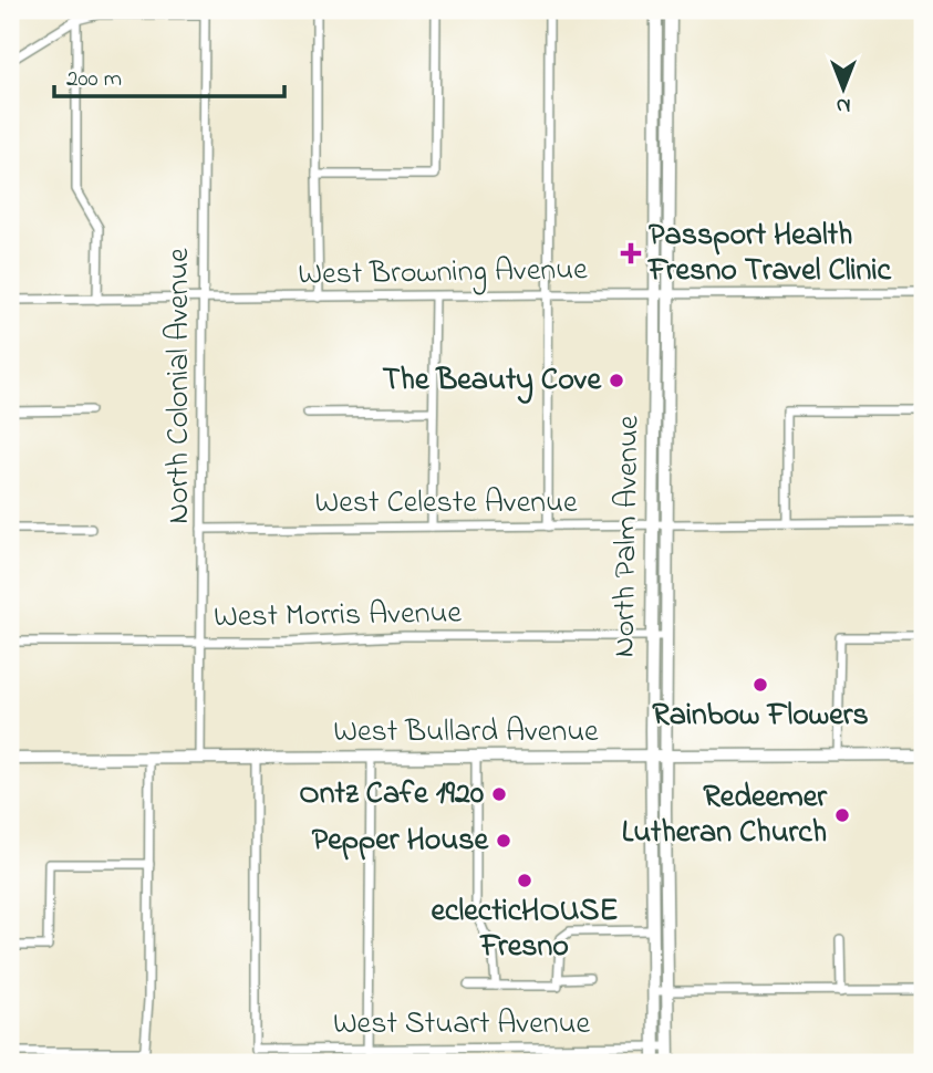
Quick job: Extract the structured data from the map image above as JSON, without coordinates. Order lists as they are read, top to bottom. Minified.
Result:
{"streets":{"main road":["North Palm Avenue","West Bullard Avenue"],"street":["West Browning Avenue","North Colonial Avenue","West Celeste Avenue","West Morris Avenue","West Stuart Avenue"]},"crossings":[["West Browning Avenue","North Colonial Avenue"],["West Browning Avenue","North Palm Avenue"],["North Colonial Avenue","West Celeste Avenue"],["North Colonial Avenue","West Morris Avenue"],["North Colonial Avenue","West Bullard Avenue"],["West Celeste Avenue","North Palm Avenue"],["North Palm Avenue","West Morris Avenue"],["North Palm Avenue","West Bullard Avenue"],["North Palm Avenue","West Stuart Avenue"],["West Bullard Avenue","West Stuart Avenue"]],"places":{"health":["Passport Health Fresno Travel Clinic"],"other":["The Beauty Cove","Rainbow Flowers","Ontz Cafe 1920","Redeemer Lutheran Church","Pepper House","eclecticHOUSE Fresno"]},"scale_bar":"200 m","north":"bottom"}
